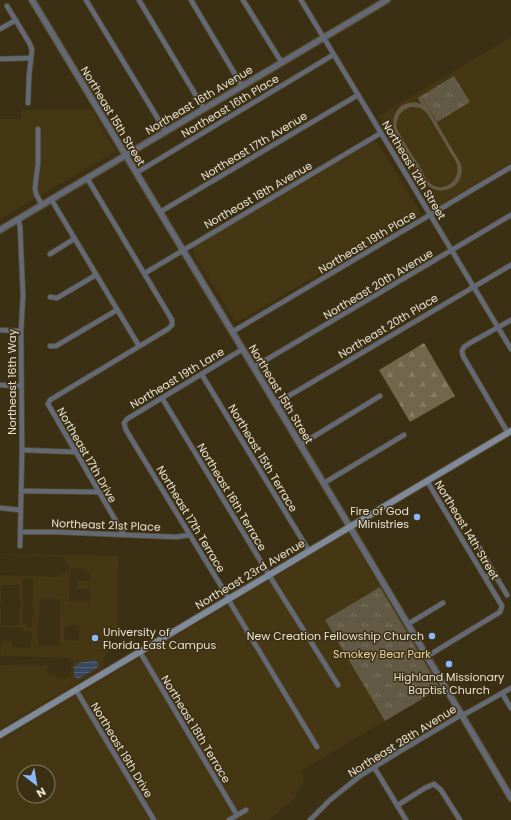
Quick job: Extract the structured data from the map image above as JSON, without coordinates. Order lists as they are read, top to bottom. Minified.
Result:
{"streets":{"main road":["Northeast 23rd Avenue"],"street":["Northeast 16th Avenue","Northeast 16th Place","Northeast 15th Street","Northeast 17th Avenue","Northeast 12th Street","Northeast 18th Avenue","Northeast 19th Place","Northeast 20th Avenue","Northeast 20th Place","Northeast 19th Lane","Northeast 16th Way","Northeast 17th Drive","Northeast 15th Terrace","Northeast 16th Terrace","Northeast 17th Terrace","Northeast 21st Place","Northeast 14th Street","Northeast 18th Terrace","Northeast 28th Avenue","Northeast 19th Drive"]},"crossings":[["Northeast 16th Avenue","Northeast 15th Street"],["Northeast 16th Avenue","Northeast 12th Street"],["Northeast 16th Avenue","Northeast 16th Way"],["Northeast 16th Place","Northeast 15th Street"],["Northeast 16th Place","Northeast 12th Street"],["Northeast 15th Street","Northeast 17th Avenue"],["Northeast 15th Street","Northeast 18th Avenue"],["Northeast 15th Street","Northeast 19th Place"],["Northeast 15th Street","Northeast 20th Avenue"],["Northeast 15th Street","Northeast 20th Place"],["Northeast 15th Street","Northeast 19th Lane"],["Northeast 15th Street","Northeast 14th Street"],["Northeast 15th Street","Northeast 23rd Avenue"],["Northeast 15th Street","Northeast 28th Avenue"],["Northeast 17th Avenue","Northeast 12th Street"],["Northeast 12th Street","Northeast 18th Avenue"],["Northeast 12th Street","Northeast 19th Place"],["Northeast 12th Street","Northeast 20th Avenue"],["Northeast 12th Street","Northeast 20th Place"],["Northeast 19th Lane","Northeast 15th Terrace"],["Northeast 19th Lane","Northeast 16th Terrace"],["Northeast 19th Lane","Northeast 17th Terrace"],["Northeast 16th Way","Northeast 21st Place"],["Northeast 17th Drive","Northeast 21st Place"],["Northeast 15th Terrace","Northeast 23rd Avenue"],["Northeast 16th Terrace","Northeast 23rd Avenue"],["Northeast 17th Terrace","Northeast 21st Place"],["Northeast 17th Terrace","Northeast 23rd Avenue"],["Northeast 14th Street","Northeast 23rd Avenue"],["Northeast 23rd Avenue","Northeast 18th Terrace"],["Northeast 23rd Avenue","Northeast 19th Drive"]],"parks":["Smokey Bear Park"],"places":["Fire of God Ministries","New Creation Fellowship Church","University of Florida East Campus","Highland Missionary Baptist Church"],"north":"bottom right"}
